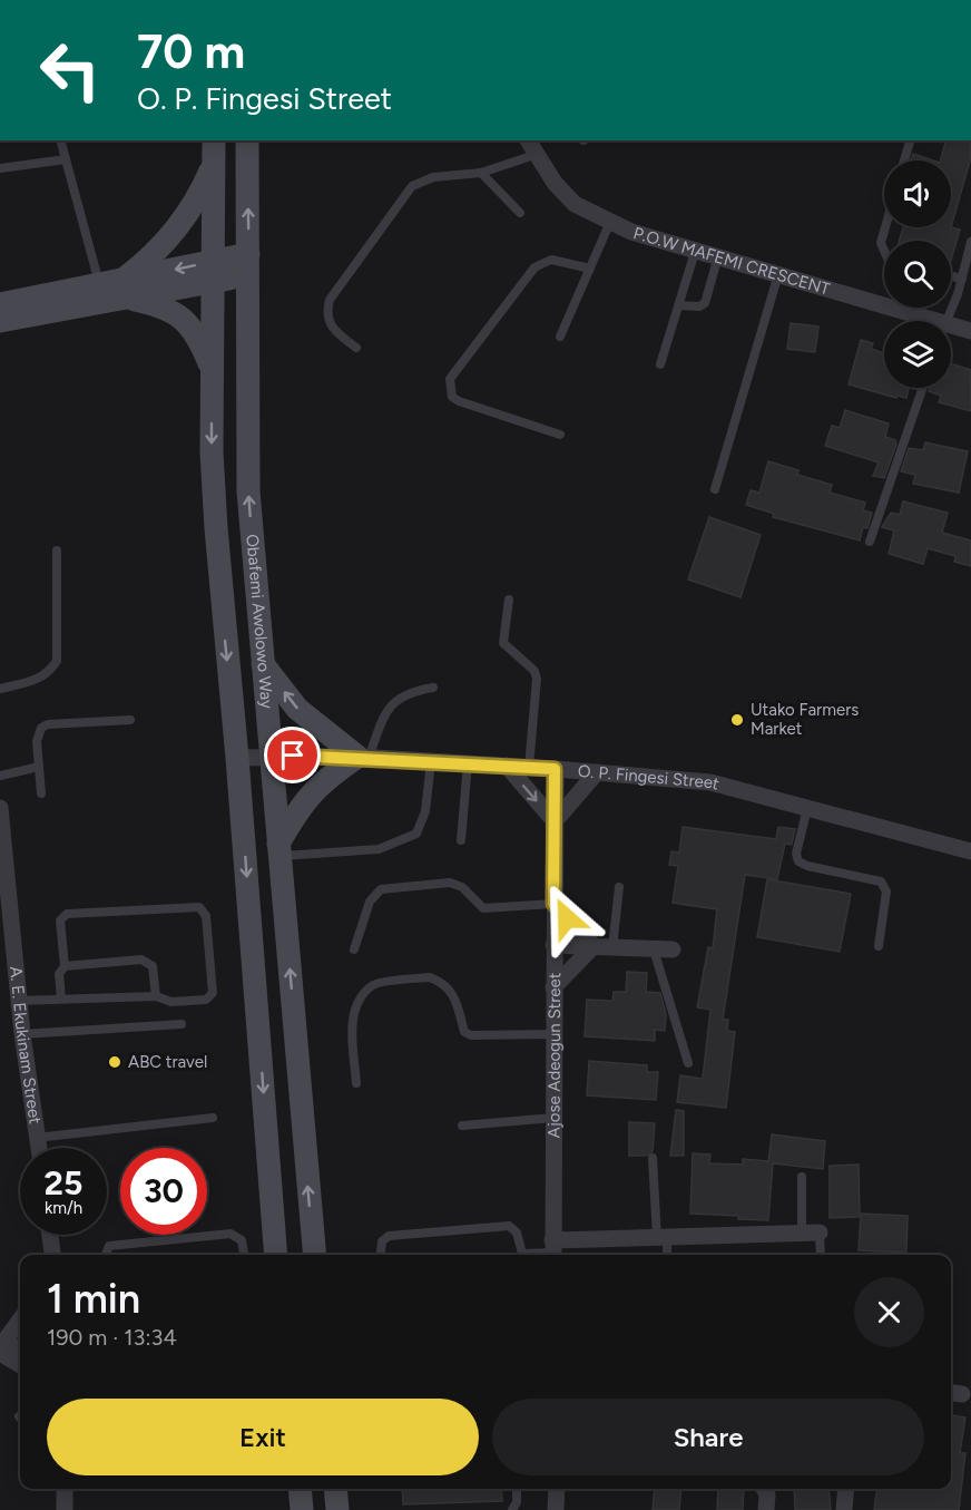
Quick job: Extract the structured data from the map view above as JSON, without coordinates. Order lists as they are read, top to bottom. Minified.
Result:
{"streets":{"main road":["Obafemi Awolowo Way"],"street":["P.O.W MAFEMI CRESCENT","O. P. Fingesi Street","A. E. Ekukinam Street","Ajose Adeogun Street"]},"crossings":[["Obafemi Awolowo Way","O. P. Fingesi Street"],["O. P. Fingesi Street","Ajose Adeogun Street"]],"places":["Utako Farmers Market","ABC travel"],"page":{"turn":["70 m","O. P. Fingesi Street"],"speed":"25 km/h","limit":"30","heading":["1 min","190 m · 13:34"],"buttons":["Exit","Share"]}}
